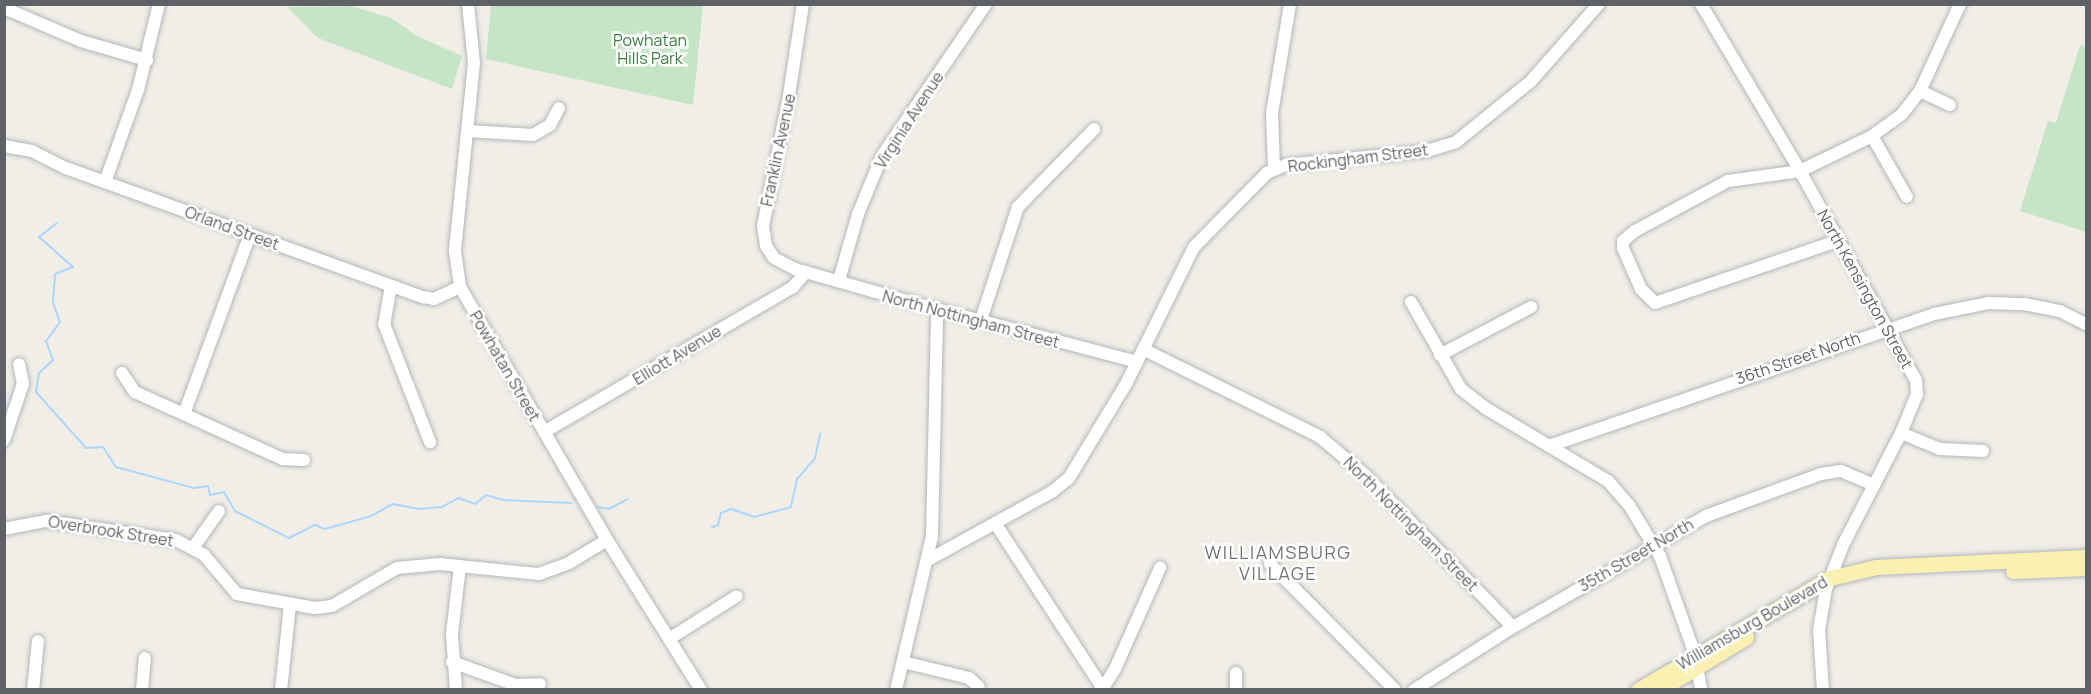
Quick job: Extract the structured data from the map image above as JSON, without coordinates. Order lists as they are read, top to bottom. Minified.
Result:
{"streets":{"main road":["Williamsburg Boulevard"],"street":["Virginia Avenue","Franklin Avenue","Rockingham Street","Orland Street","North Kensington Street","North Nottingham Street","Elliott Avenue","36th Street North","Powhatan Street","Overbrook Street","35th Street North"]},"crossings":[["Virginia Avenue","North Nottingham Street"],["Franklin Avenue","North Nottingham Street"],["Franklin Avenue","Elliott Avenue"],["Rockingham Street","North Nottingham Street"],["Orland Street","Powhatan Street"],["North Kensington Street","36th Street North"],["North Kensington Street","35th Street North"],["North Kensington Street","Williamsburg Boulevard"],["North Nottingham Street","Elliott Avenue"],["North Nottingham Street","35th Street North"],["Elliott Avenue","Powhatan Street"],["Powhatan Street","Overbrook Street"]],"districts":["WILLIAMSBURG VILLAGE"],"parks":["Powhatan Hills Park"]}
